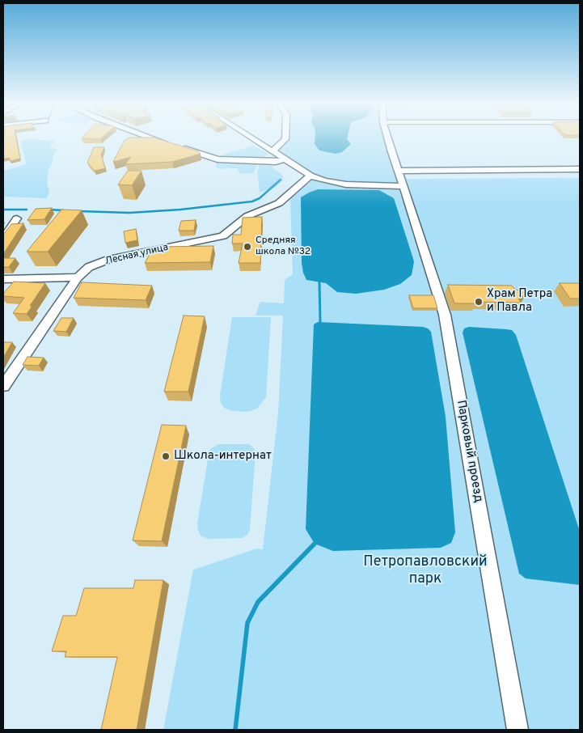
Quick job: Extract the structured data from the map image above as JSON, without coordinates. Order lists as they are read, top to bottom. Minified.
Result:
{"streets":{"street":["Лесная улица","Парковый проезд"]},"parks":["Петропавловский парк"],"places":["Средняя школа №32","Храм Петра и Павла","Школа-интернат"]}
